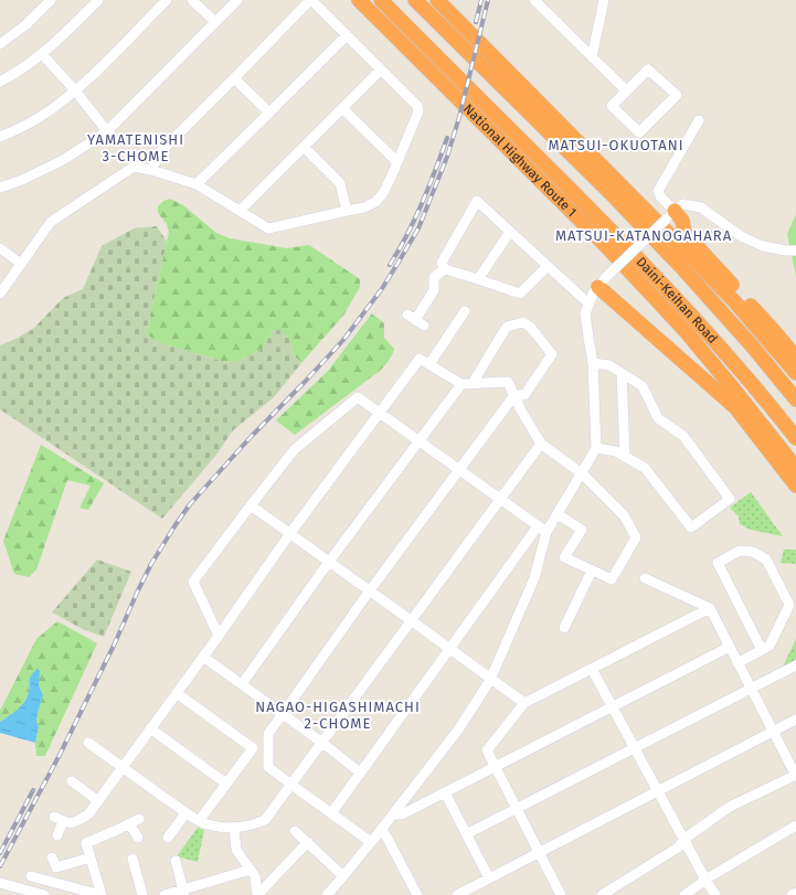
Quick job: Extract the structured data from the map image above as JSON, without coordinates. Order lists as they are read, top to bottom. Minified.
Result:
{"streets":{"highway":["National Highway Route 1","Daini-Keihan Road"]},"districts":["YAMATENISHI 3-CHOME","MATSUI-OKUOTANI","MATSUI-KATANOGAHARA","NAGAO-HIGASHIMACHI 2-CHOME"]}
